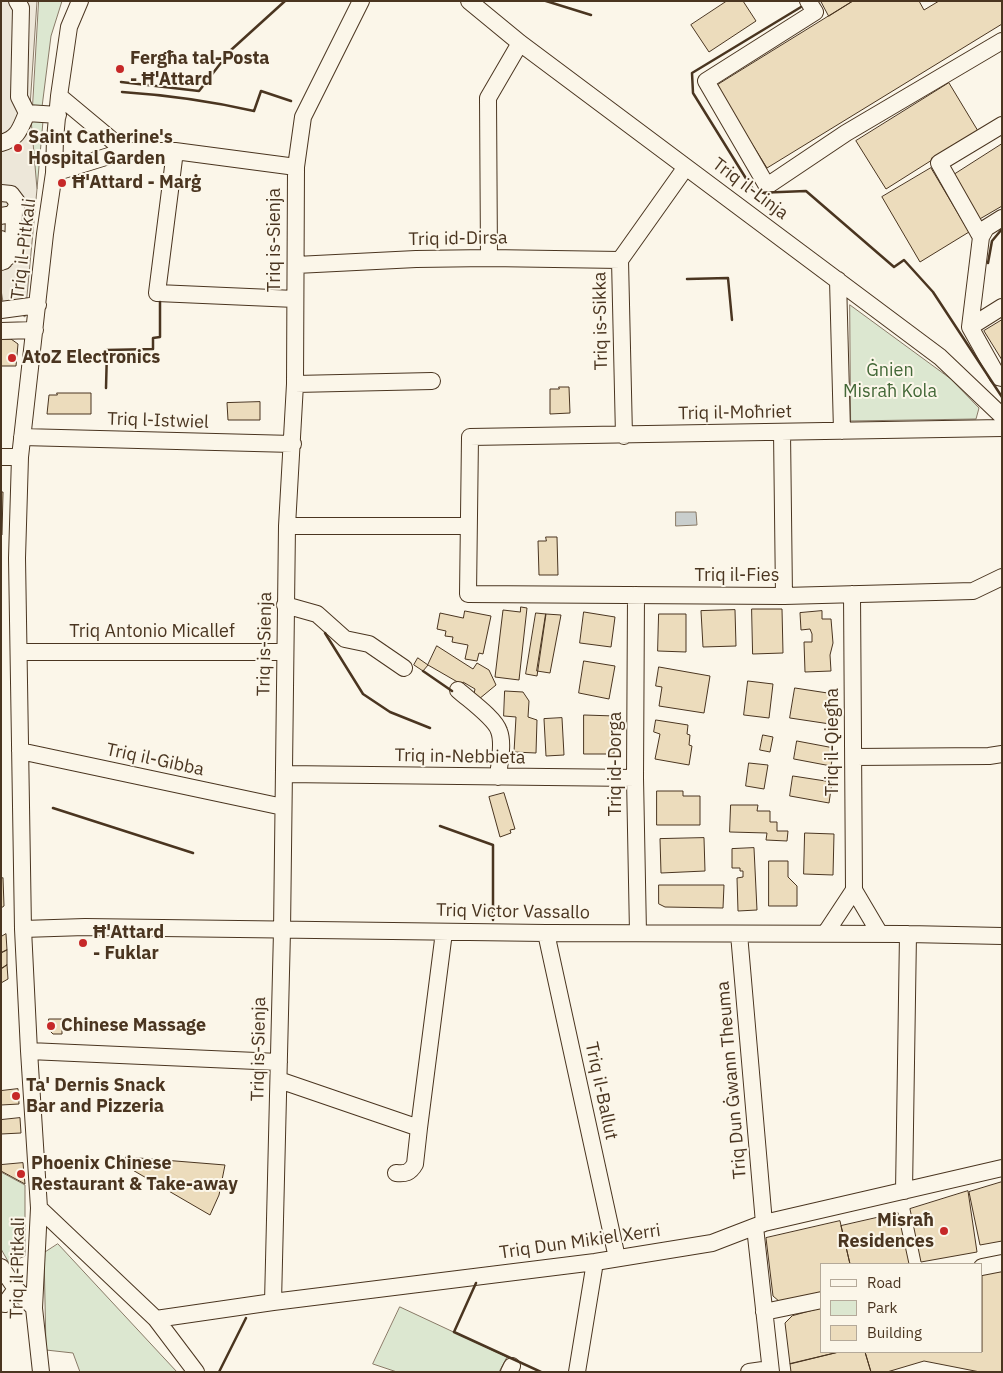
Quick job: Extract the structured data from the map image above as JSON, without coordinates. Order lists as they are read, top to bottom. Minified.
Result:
{"streets":{"street":["Triq il-Linja","Triq id-Dirsa","Triq is-Sienja","Triq il-Pitkali","Triq is-Sikka","Triq il-Moħriet","Triq l-Istwiel","Triq il-Fies","Triq Antonio Micallef","Triq il-Qiegħa","Triq in-Nebbieta","Triq il-Gibba","Triq id-Dorga","Triq Victor Vassallo","Triq Dun Ġwann Theuma","Triq il-Ballut","Triq Dun Mikiel Xerri"]},"crossings":[["Triq il-Linja","Triq is-Sikka"],["Triq id-Dirsa","Triq is-Sienja"],["Triq id-Dirsa","Triq is-Sikka"],["Triq is-Sienja","Triq l-Istwiel"],["Triq is-Sienja","Triq Antonio Micallef"],["Triq is-Sienja","Triq in-Nebbieta"],["Triq is-Sienja","Triq il-Gibba"],["Triq is-Sienja","Triq Victor Vassallo"],["Triq is-Sienja","Triq Dun Mikiel Xerri"],["Triq il-Pitkali","Triq l-Istwiel"],["Triq il-Pitkali","Triq Antonio Micallef"],["Triq il-Pitkali","Triq il-Gibba"],["Triq il-Pitkali","Triq Victor Vassallo"],["Triq is-Sikka","Triq il-Moħriet"],["Triq il-Moħriet","Triq il-Fies"],["Triq il-Fies","Triq il-Qiegħa"],["Triq il-Fies","Triq id-Dorga"],["Triq in-Nebbieta","Triq id-Dorga"],["Triq id-Dorga","Triq Victor Vassallo"],["Triq Victor Vassallo","Triq Dun Ġwann Theuma"],["Triq Victor Vassallo","Triq il-Ballut"],["Triq Dun Ġwann Theuma","Triq Dun Mikiel Xerri"],["Triq il-Ballut","Triq Dun Mikiel Xerri"]],"parks":["Ġnien Misraħ Kola"],"places":["Fergħa tal-Posta - Ħ'Attard","Saint Catherine's Hospital Garden","Ħ'Attard - Marġ","AtoZ Electronics","Ħ'Attard - Fuklar","Chinese Massage","Ta' Dernis Snack Bar and Pizzeria","Phoenix Chinese Restaurant & Take-away","Misraħ Residences"],"legend":["Road","Park","Building"]}
